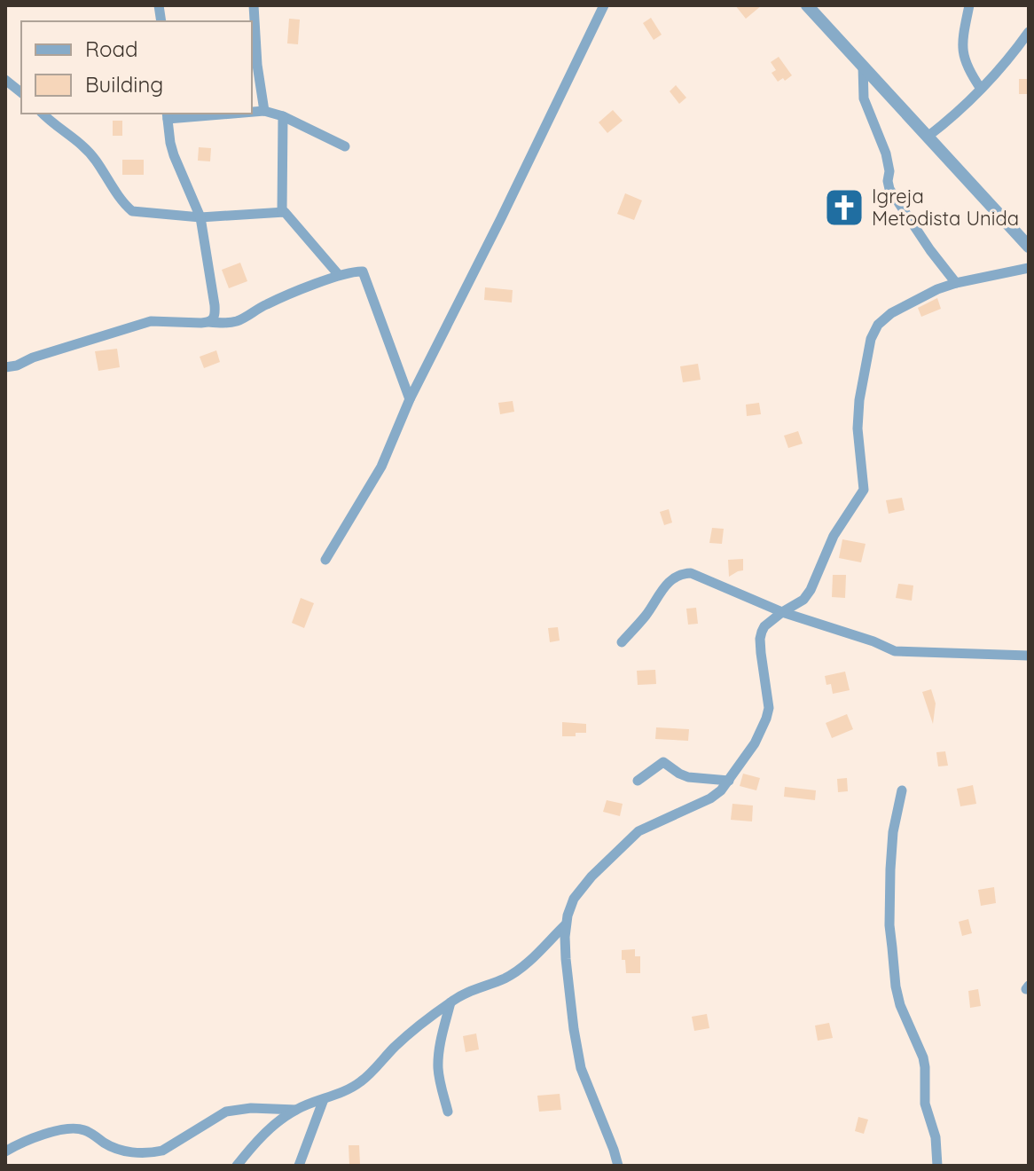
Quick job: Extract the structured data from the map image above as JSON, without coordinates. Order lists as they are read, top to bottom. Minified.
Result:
{"places":{"church":["Igreja Metodista Unida"]},"legend":["Road","Building"]}
